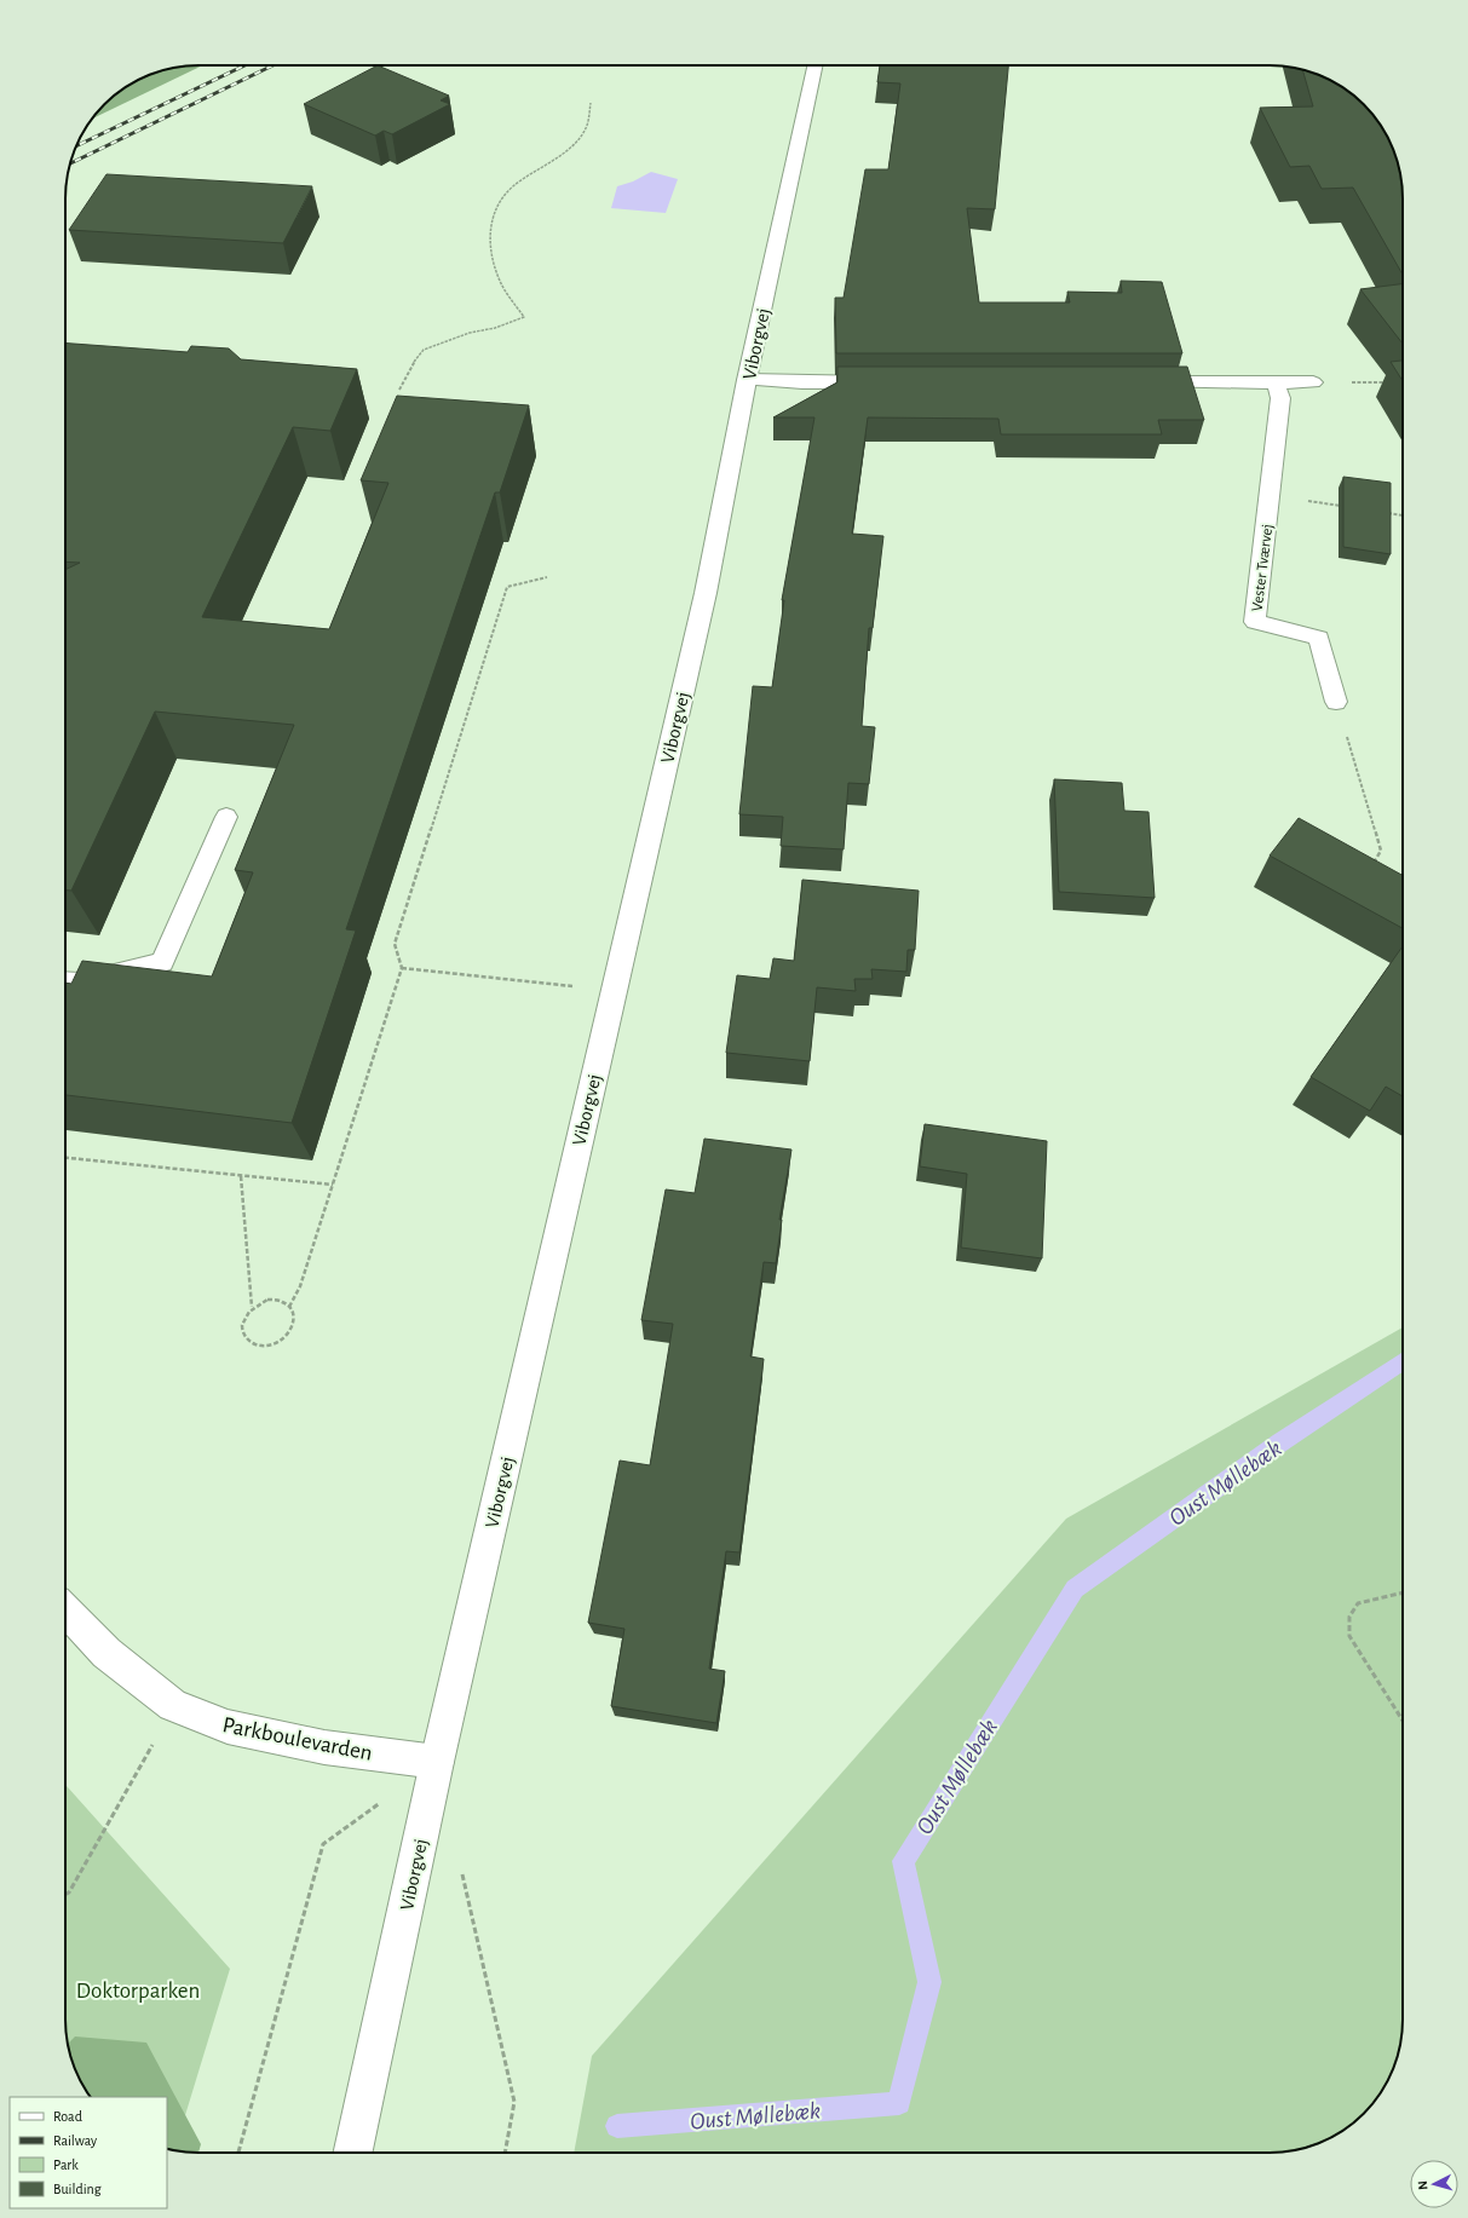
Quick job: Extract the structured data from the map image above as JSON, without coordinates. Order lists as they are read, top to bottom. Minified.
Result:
{"streets":{"street":["Viborgvej","Vester Tværvej","Parkboulevarden"]},"crossings":[["Viborgvej","Parkboulevarden"]],"water":["Oust Møllebæk"],"parks":["Doktorparken"],"legend":["Road","Railway","Park","Building"],"north":"left"}
